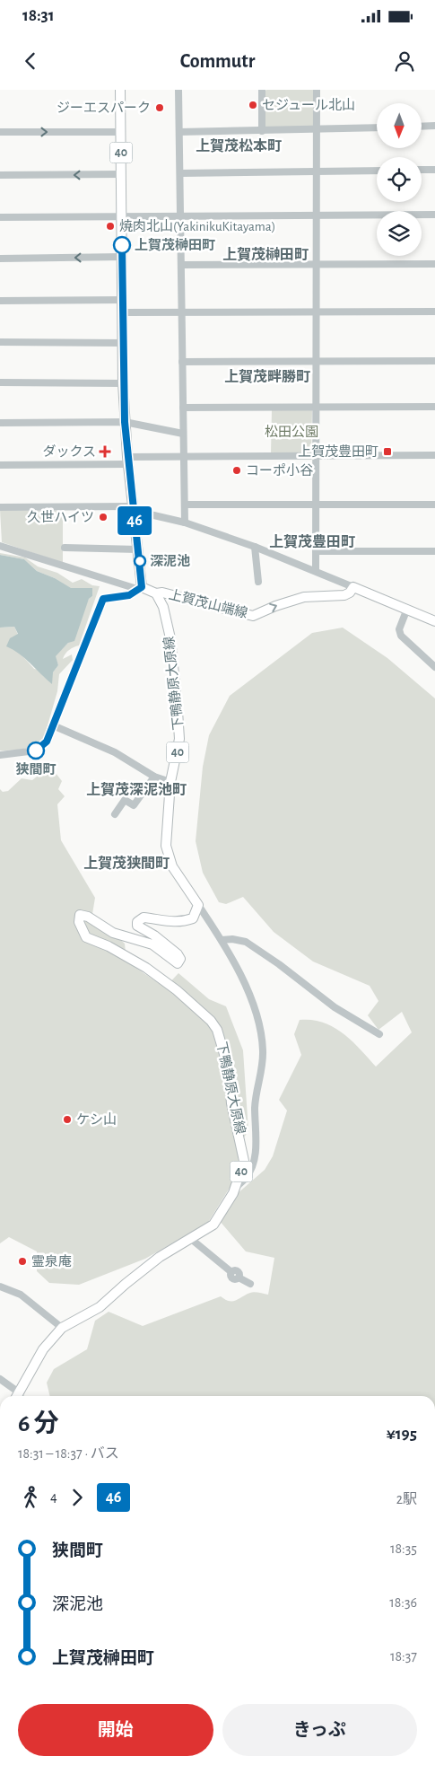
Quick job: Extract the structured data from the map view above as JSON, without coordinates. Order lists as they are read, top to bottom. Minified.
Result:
{"streets":{"main road":["40","上賀茂山端線","下鴨静原大原線"]},"crossings":[["上賀茂山端線","下鴨静原大原線"]],"one_way":["上賀茂山端線"],"districts":["上賀茂松本町","上賀茂榊田町","上賀茂畔勝町","上賀茂豊田町","上賀茂深泥池町","上賀茂狭間町"],"parks":["松田公園"],"places":{"other":["セジュール北山","ジーエスパーク","焼肉北山(YakinikuKitayama)","上賀茂榊田町","コーポ小谷","久世ハイツ","深泥池","狭間町","ケシ山","霊泉庵"],"health":["ダックス"],"transit":["上賀茂豊田町"]},"lines":["bus line 46"],"north":"bottom","page":{"status":"18:31","header":"Commutr","on_map":"46","heading":["6 分","18:31 – 18:37 · バス","¥195"],"legs":["4","46","2駅"],"list":[{"name":"狭間町","value":"18:35"},{"name":"深泥池","value":"18:36"},{"name":"上賀茂榊田町","value":"18:37"}],"buttons":["開始","きっぷ"]}}
